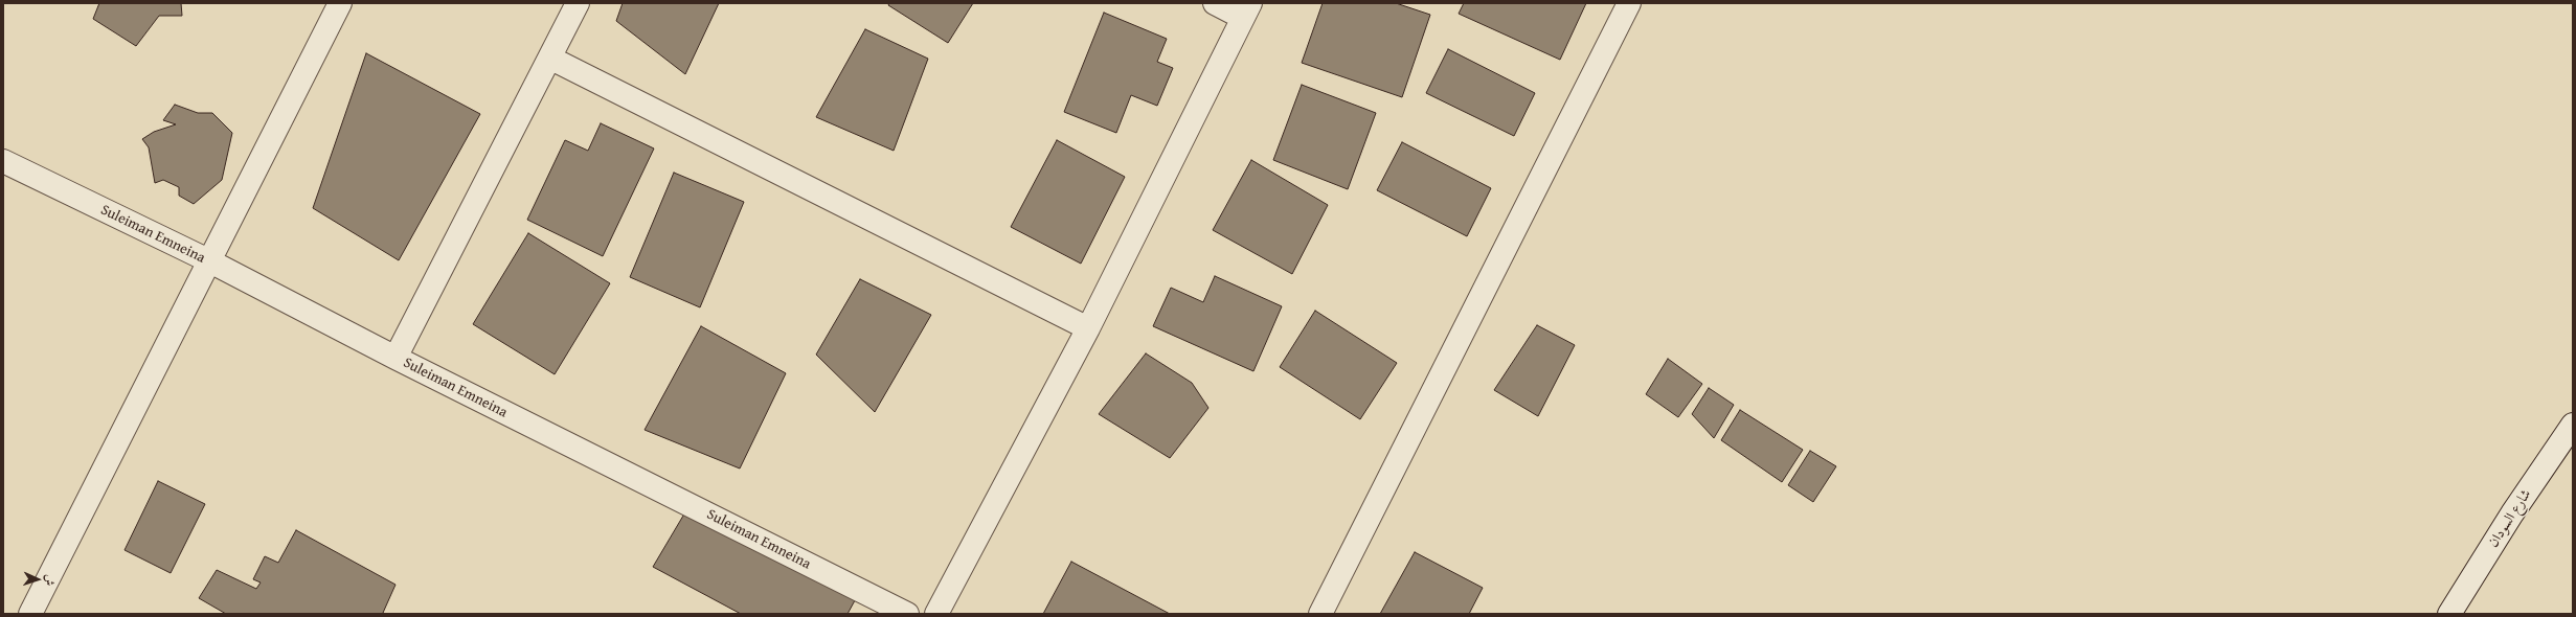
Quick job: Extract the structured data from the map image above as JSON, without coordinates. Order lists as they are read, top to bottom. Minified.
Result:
{"streets":{"street":["Suleiman Emneina","شارع السودان"]},"north":"right"}
